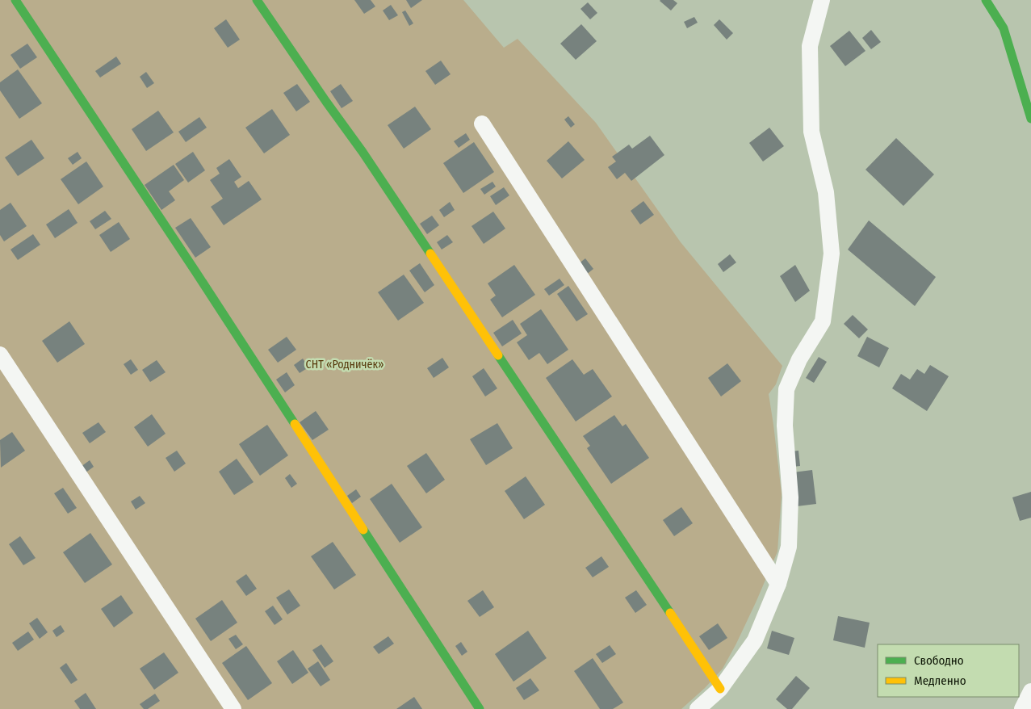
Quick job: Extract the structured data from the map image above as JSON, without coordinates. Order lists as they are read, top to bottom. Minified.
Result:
{"parks":["СНТ «Родничёк»"],"legend":["Свободно","Медленно"]}
